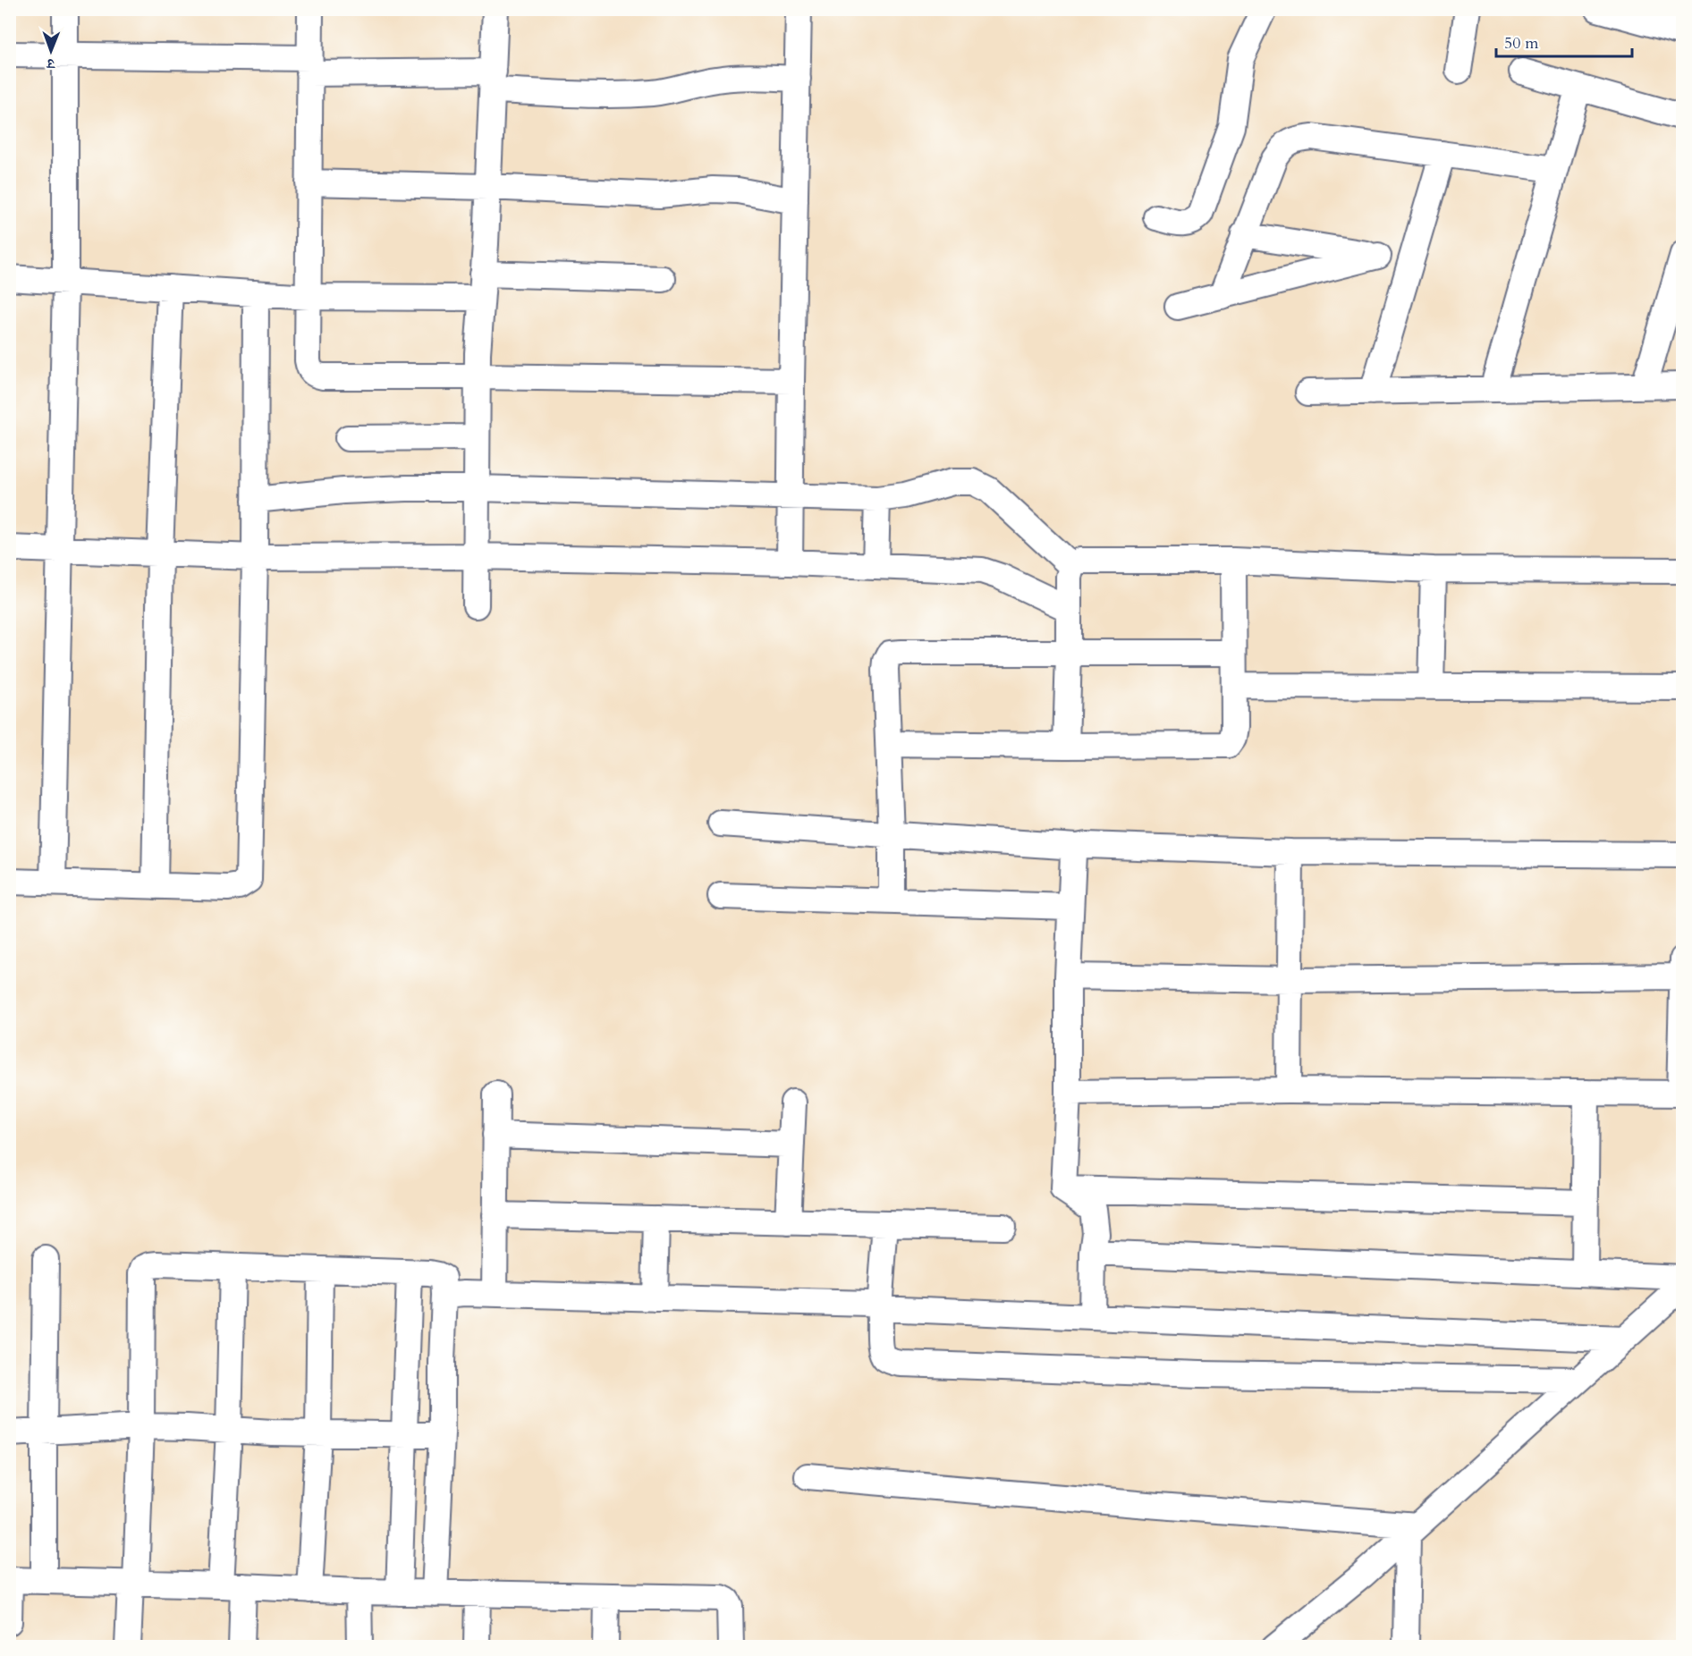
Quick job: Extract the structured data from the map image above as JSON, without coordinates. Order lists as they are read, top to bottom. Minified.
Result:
{"scale_bar":"50 m","north":"bottom"}
